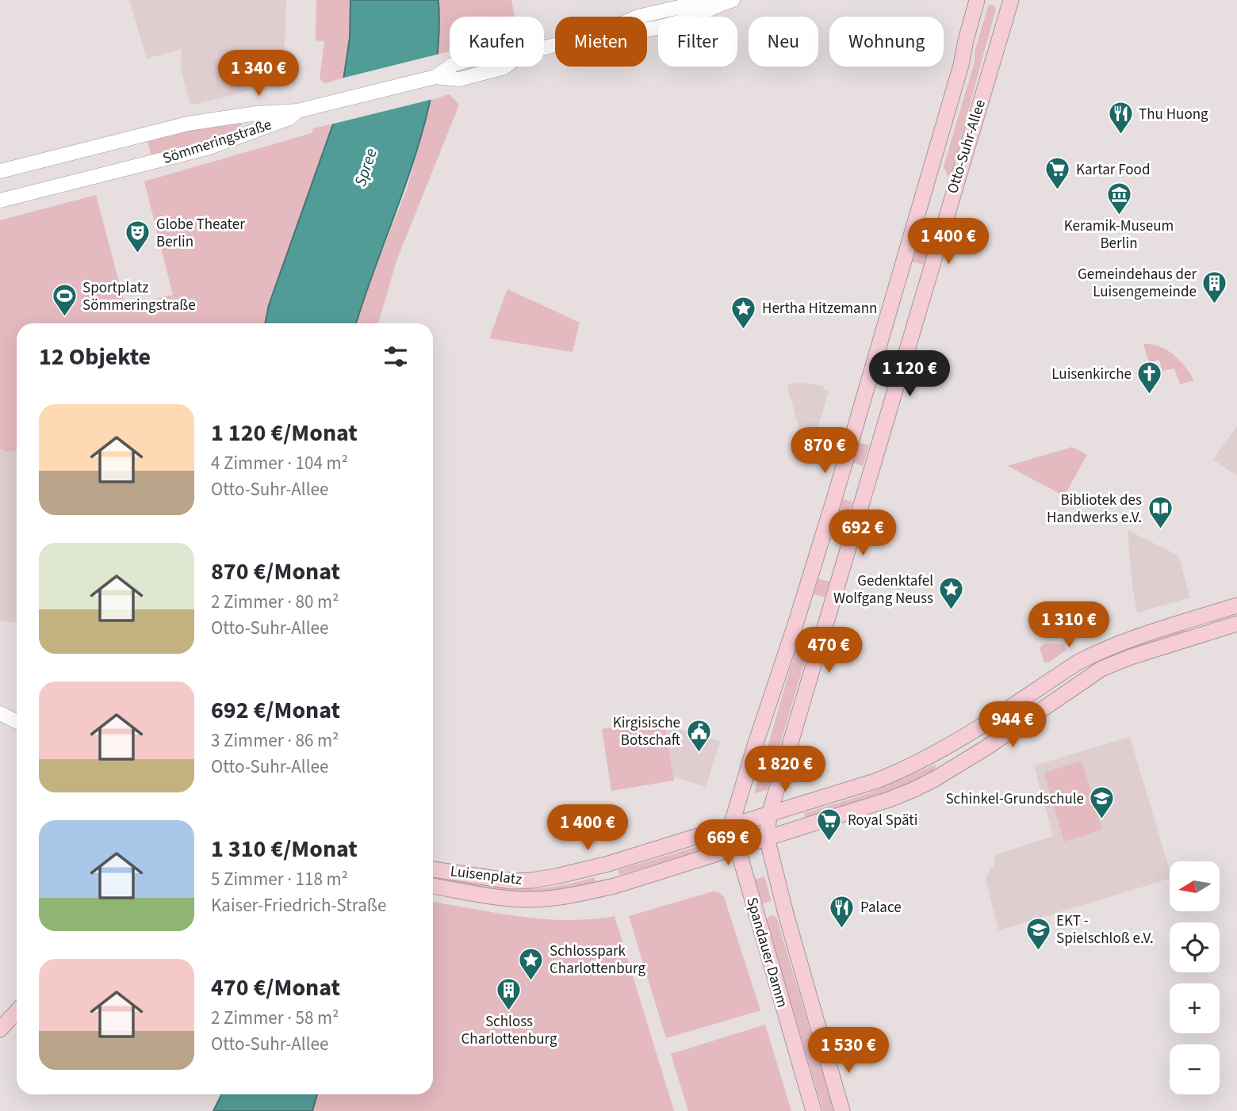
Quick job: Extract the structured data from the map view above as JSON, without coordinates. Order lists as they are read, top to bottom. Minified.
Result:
{"streets":{"main road":["Otto-Suhr-Allee","Luisenplatz","Spandauer Damm"],"street":["Sömmeringstraße"]},"crossings":[["Otto-Suhr-Allee","Luisenplatz"],["Otto-Suhr-Allee","Spandauer Damm"],["Luisenplatz","Spandauer Damm"]],"water":["Spree"],"places":{"restaurant":["Thu Huong","Palace"],"supermarket":["Kartar Food","Royal Späti"],"museum":["Keramik-Museum Berlin"],"theatre":["Globe Theater Berlin"],"building":["Gemeindehaus der Luisengemeinde","Schloss Charlottenburg"],"sports":["Sportplatz Sömmeringstraße"],"place":["Hertha Hitzemann","Gedenktafel Wolfgang Neuss","Schlosspark Charlottenburg"],"church":["Luisenkirche"],"library":["Bibliotek des Handwerks e.V."],"public building":["Kirgisische Botschaft"],"school or university":["Schinkel-Grundschule","EKT - Spielschloß e.V."]},"north":"left","page":{"chip":["Kaufen","Mieten","Filter","Neu","Wohnung"],"price":["1 340 €","1 400 €","1 120 €","870 €","692 €","1 310 €","470 €","944 €","1 820 €","1 400 €","669 €","1 530 €"],"heading":"12 Objekte","list":[{"name":"1 120 €/Monat","note":"4 Zimmer · 104 m² · Otto-Suhr-Allee"},{"name":"870 €/Monat","note":"2 Zimmer · 80 m² · Otto-Suhr-Allee"},{"name":"692 €/Monat","note":"3 Zimmer · 86 m² · Otto-Suhr-Allee"},{"name":"1 310 €/Monat","note":"5 Zimmer · 118 m² · Kaiser-Friedrich-Straße"},{"name":"470 €/Monat","note":"2 Zimmer · 58 m² · Otto-Suhr-Allee"}],"map_buttons":["+","−"]}}
